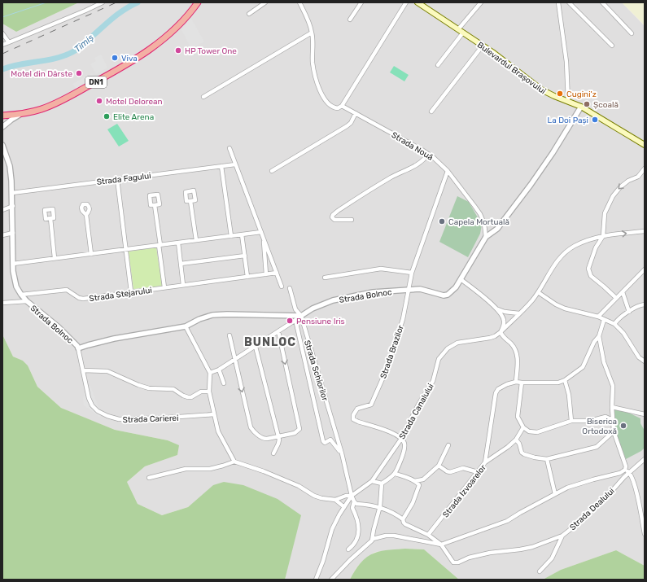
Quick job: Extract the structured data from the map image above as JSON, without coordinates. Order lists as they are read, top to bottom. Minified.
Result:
{"streets":{"highway":["DN1"],"main road":["Bulevardul Brașovului"],"street":["Strada Nouă","Strada Fagului","Strada Stejarului","Strada Bolnoc","Strada Brazilor","Strada Schiorilor","Strada Canalului","Strada Carierei","Strada Izvoarelor","Strada Dealului"]},"crossings":[["Bulevardul Brașovului","Strada Bolnoc"],["Strada Nouă","Strada Bolnoc"],["Strada Nouă","Strada Brazilor"],["Strada Stejarului","Strada Bolnoc"],["Strada Bolnoc","Strada Brazilor"],["Strada Bolnoc","Strada Schiorilor"],["Strada Bolnoc","Strada Carierei"],["Strada Brazilor","Strada Canalului"],["Strada Schiorilor","Strada Canalului"]],"districts":["BUNLOC"],"water":["Timiș"],"places":["HP Tower One","Viva","Motel din Dârste","Cugini'z","Motel Delorean","Școală","Elite Arena","La Doi Pași","Capela Mortuală","Pensiune Iris","Biserica Ortodoxă"]}
